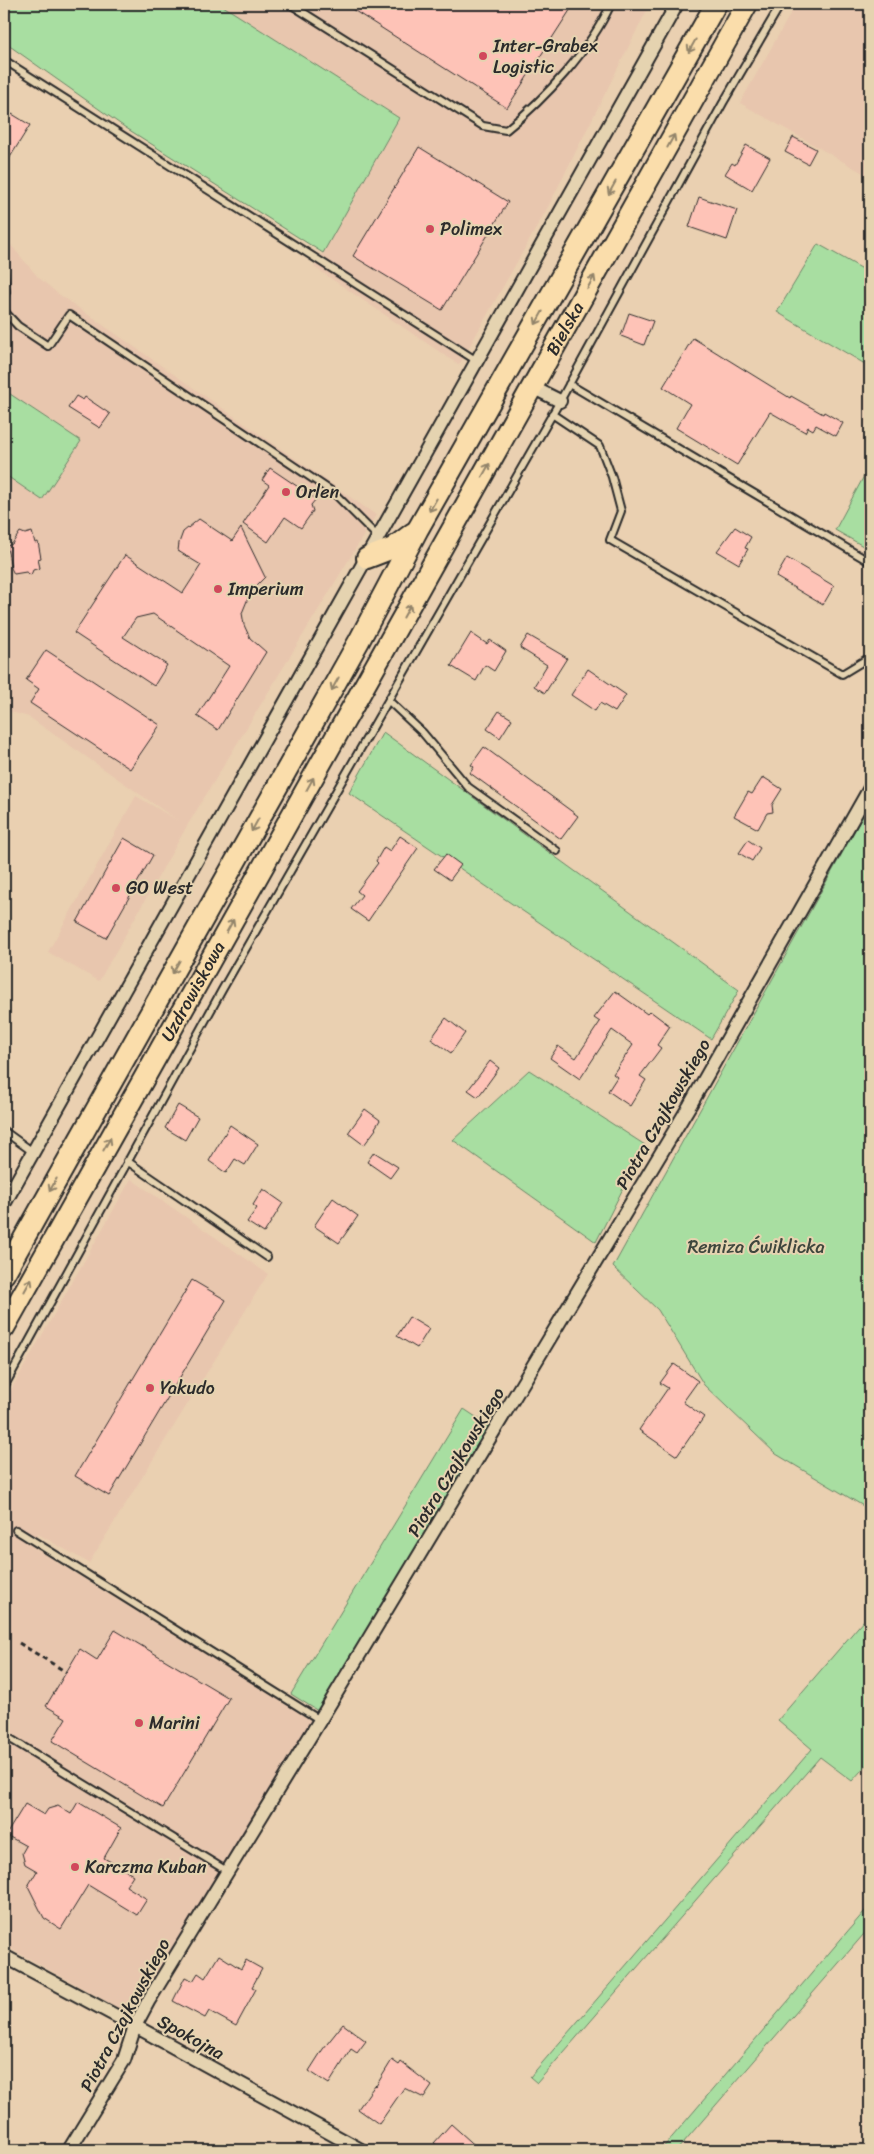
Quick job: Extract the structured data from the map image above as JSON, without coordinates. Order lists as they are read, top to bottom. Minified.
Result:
{"streets":{"main road":["Bielska","Uzdrowiskowa"],"street":["Piotra Czajkowskiego","Spokojna"]},"crossings":[["Bielska","Uzdrowiskowa"],["Piotra Czajkowskiego","Spokojna"]],"parks":["Remiza Ćwiklicka"],"places":["Inter-Grabex Logistic","Polimex","Orlen","Imperium","GO West","Yakudo","Marini","Karczma Kuban"]}
